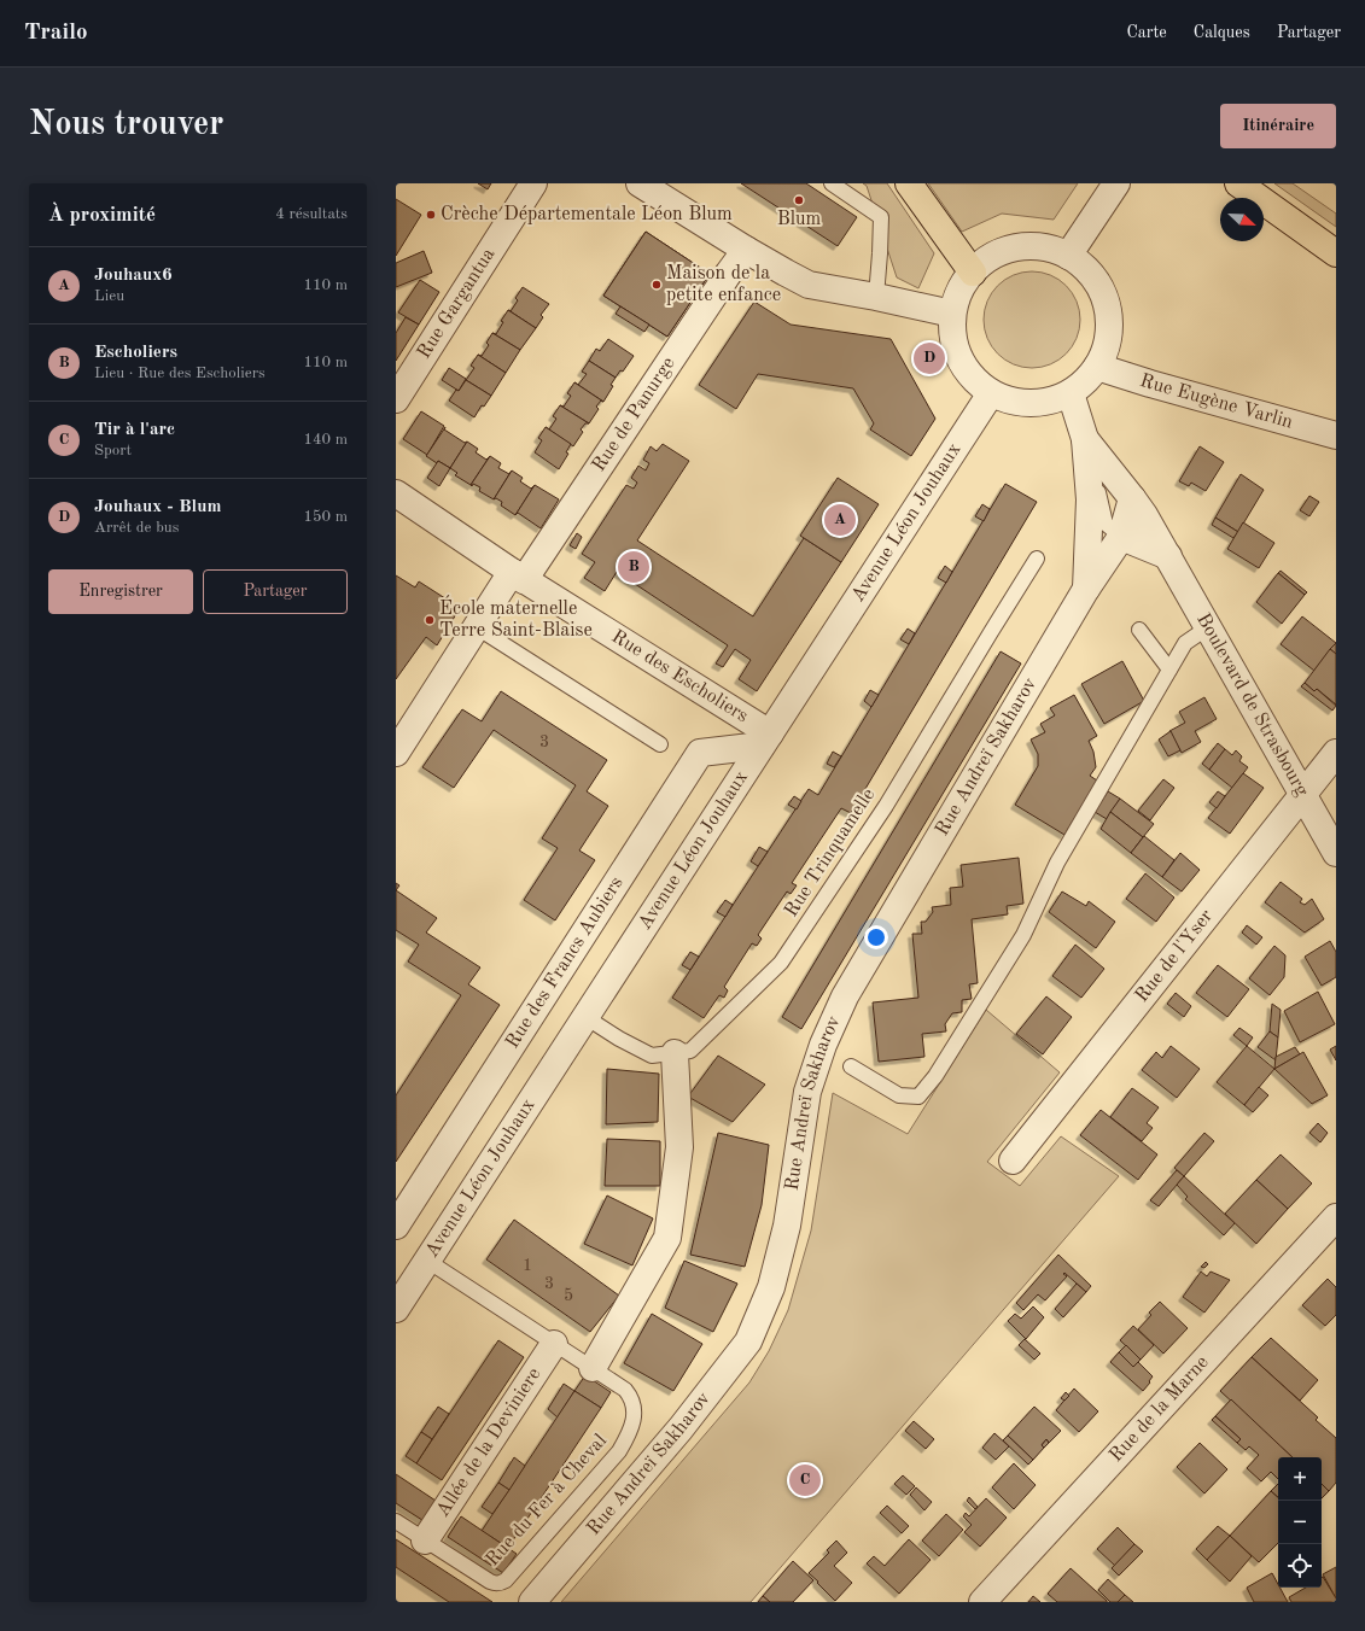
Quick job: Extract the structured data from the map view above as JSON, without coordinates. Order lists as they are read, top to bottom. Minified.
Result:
{"streets":{"street":["Rue Gargantua","Rue Eugène Varlin","Rue de Panurge","Avenue Léon Jouhaux","Rue des Escholiers","Boulevard de Strasbourg","Rue Andreï Sakharov","Rue de l'Yser","Rue des Francs Aubiers","Rue de la Marne","Allée de la Deviniere"],"lane":["Rue Trinquamelle","Rue du Fer à Cheval"]},"crossings":[["Rue Eugène Varlin","Avenue Léon Jouhaux"],["Rue Eugène Varlin","Rue Andreï Sakharov"],["Rue de Panurge","Rue des Escholiers"],["Avenue Léon Jouhaux","Rue des Escholiers"],["Avenue Léon Jouhaux","Rue Andreï Sakharov"],["Avenue Léon Jouhaux","Rue Trinquamelle"],["Avenue Léon Jouhaux","Rue des Francs Aubiers"],["Avenue Léon Jouhaux","Rue du Fer à Cheval"],["Rue des Escholiers","Rue des Francs Aubiers"],["Boulevard de Strasbourg","Rue Andreï Sakharov"],["Boulevard de Strasbourg","Rue de l'Yser"],["Allée de la Deviniere","Rue du Fer à Cheval"]],"places":["Blum","Crèche Départementale Léon Blum","Maison de la petite enfance","École maternelle Terre Saint-Blaise"],"house_numbers":["3","1","3","5"],"north":"bottom right","page":{"header":"Trailo","nav":["Carte","Calques","Partager"],"buttons":["Itinéraire",["Enregistrer","Partager"]],"title":"Nous trouver","heading":["À proximité","4 résultats"],"list":[{"mark":"A","name":"Jouhaux6","note":"Lieu","value":"110 m"},{"mark":"B","name":"Escholiers","note":"Lieu · Rue des Escholiers","value":"110 m"},{"mark":"C","name":"Tir à l'arc","note":"Sport","value":"140 m"},{"mark":"D","name":"Jouhaux - Blum","note":"Arrêt de bus","value":"150 m"}],"pins":["D","A","B","C"],"map_buttons":["+","−"]}}
